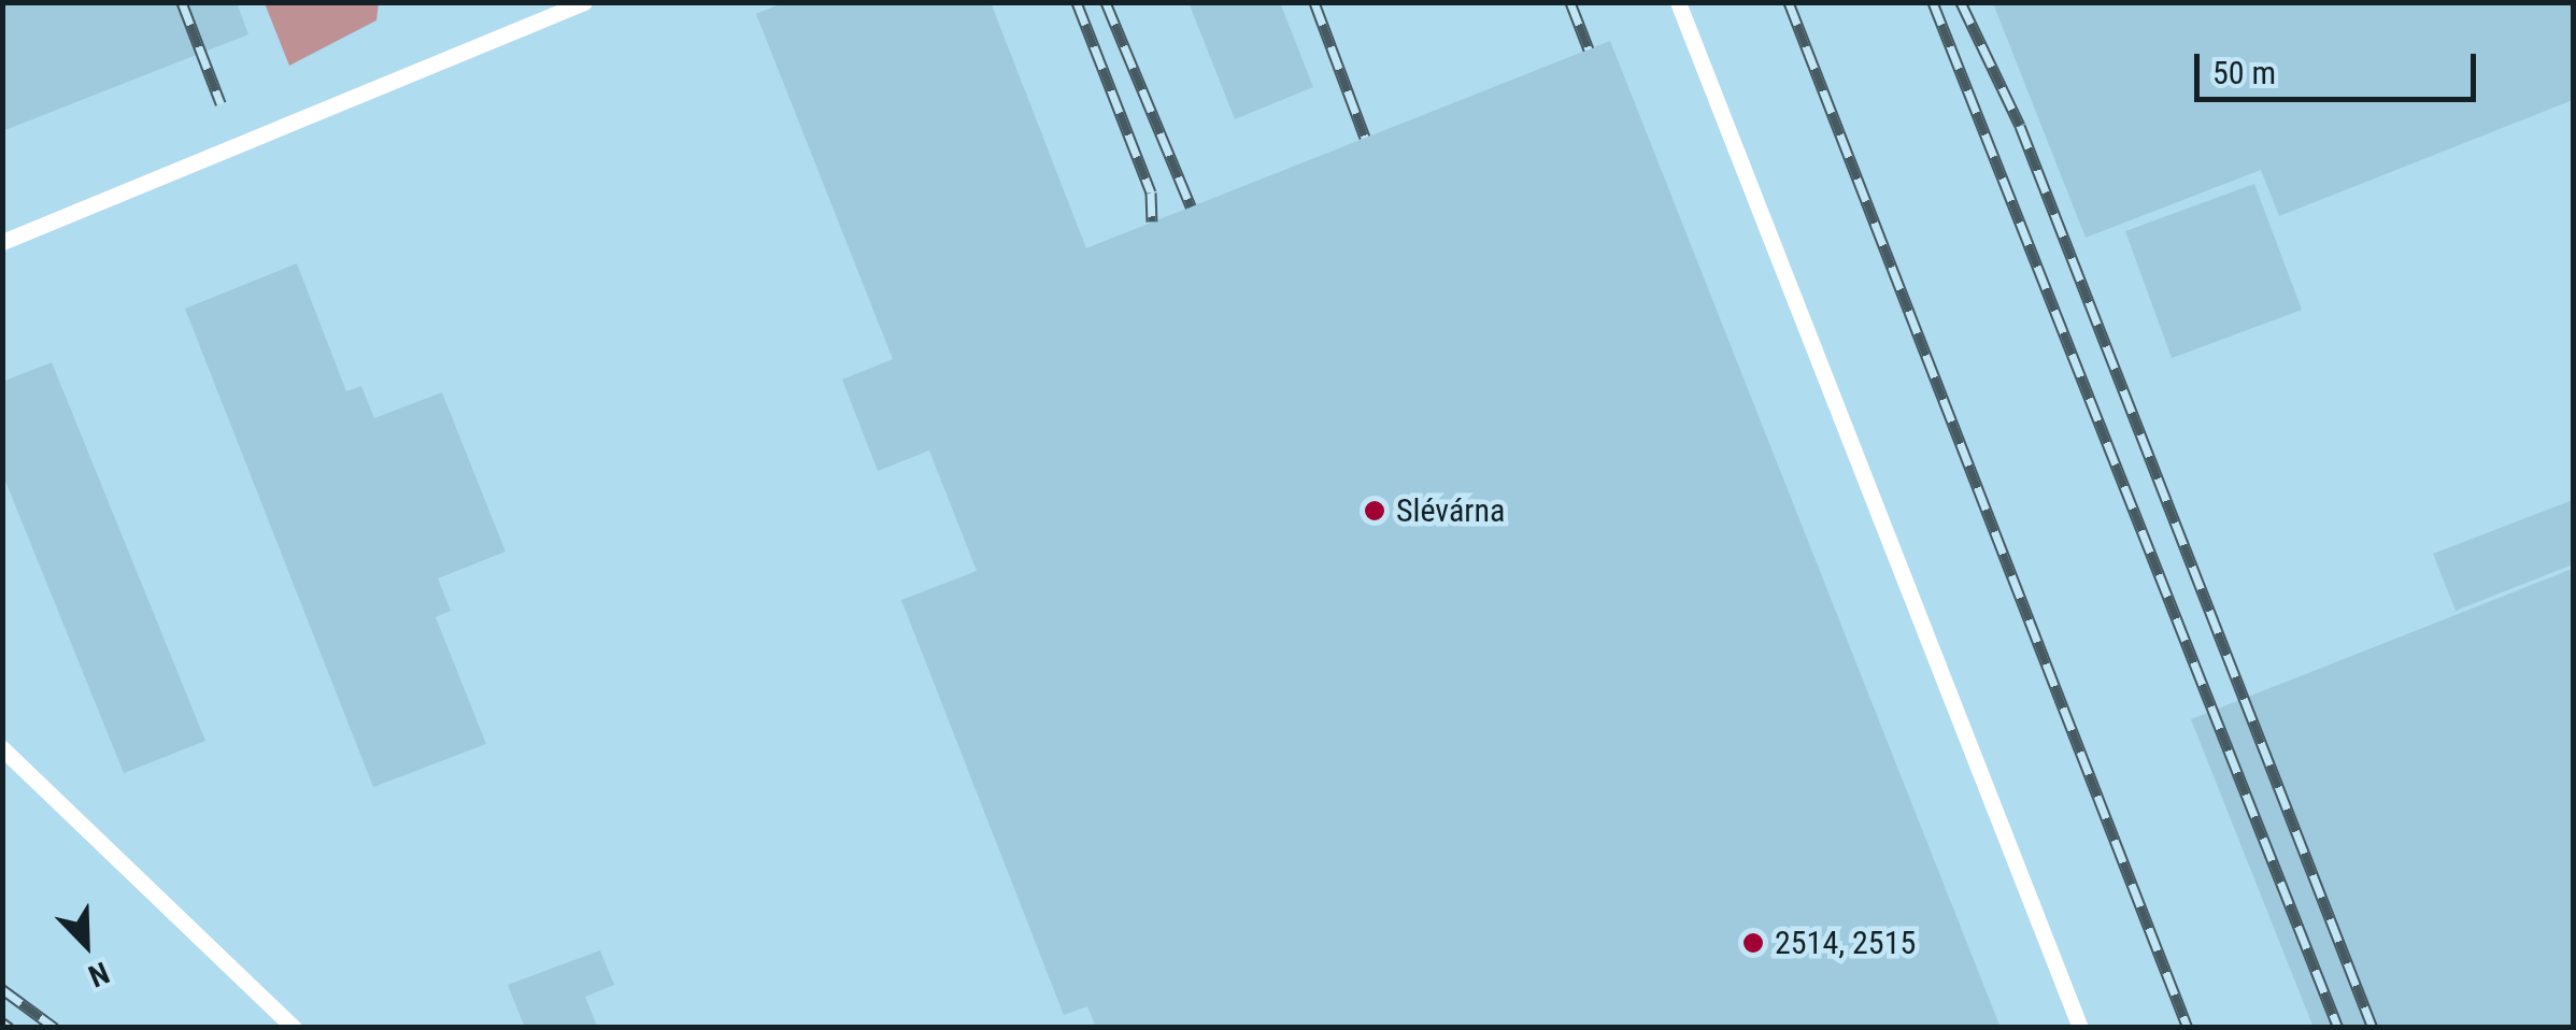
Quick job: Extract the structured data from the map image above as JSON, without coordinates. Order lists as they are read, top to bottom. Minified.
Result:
{"places":["Slévárna","2514, 2515"],"scale_bar":"50 m","north":"bottom right"}
